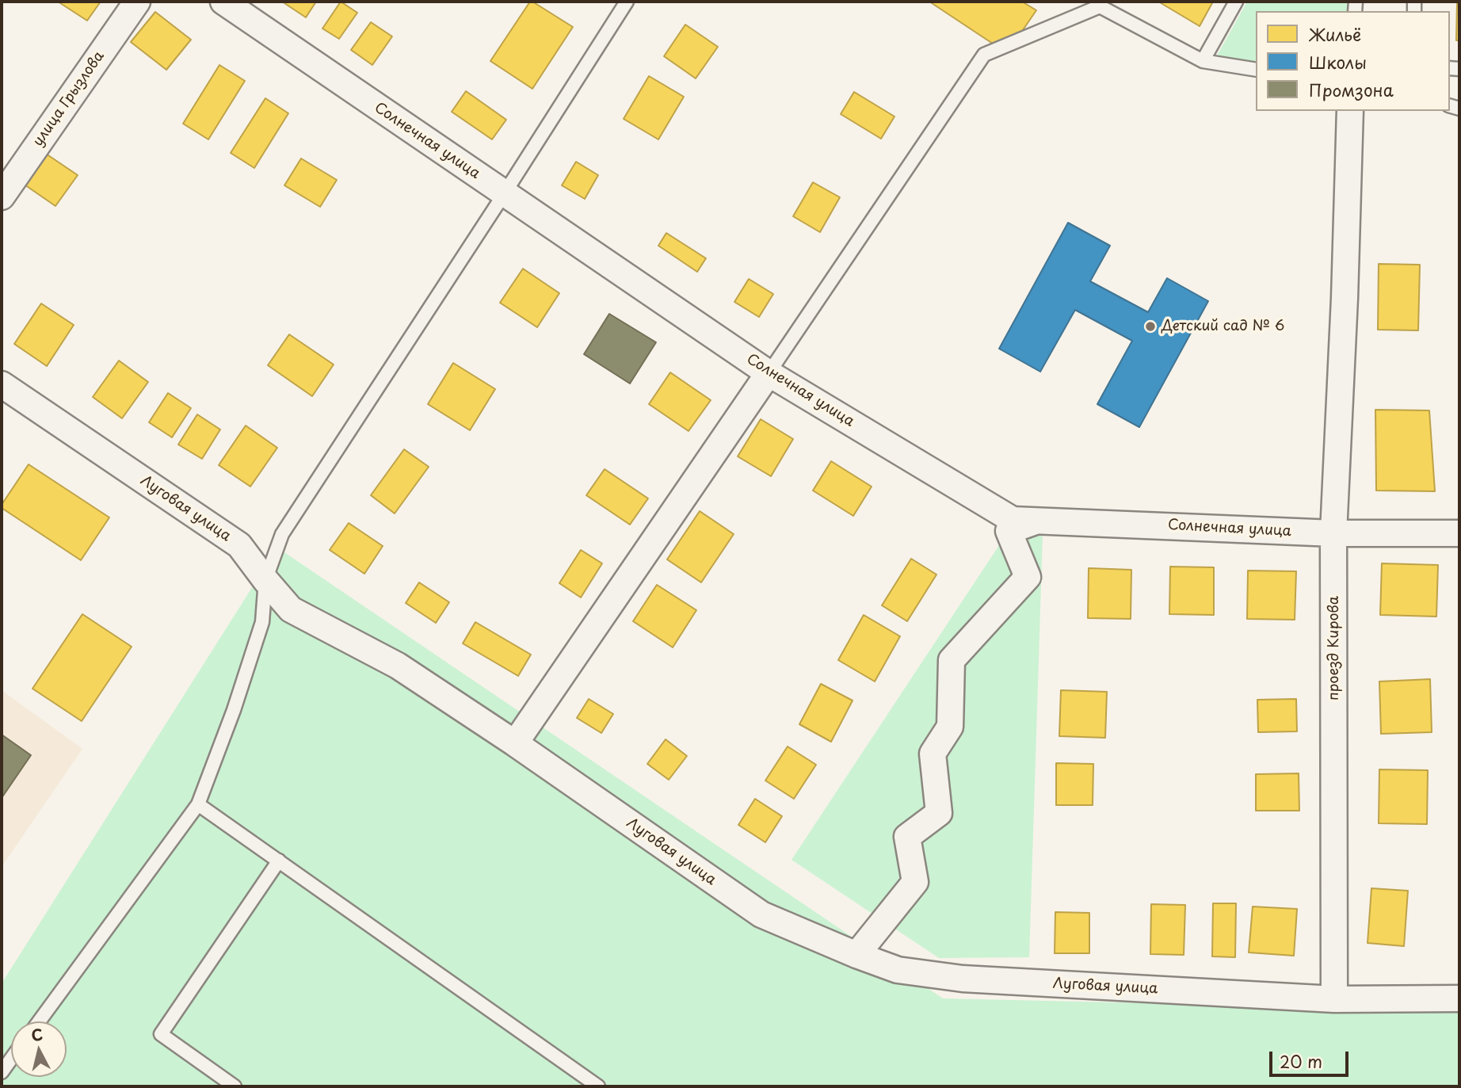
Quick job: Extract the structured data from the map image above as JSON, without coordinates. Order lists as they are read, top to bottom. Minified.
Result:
{"streets":{"street":["улица Грызлова","Солнечная улица","Луговая улица","проезд Кирова"]},"crossings":[["Солнечная улица","проезд Кирова"],["Луговая улица","проезд Кирова"]],"places":["Детский сад № 6"],"legend":["Жильё","Школы","Промзона"],"scale_bar":"20 m","north":"top"}
